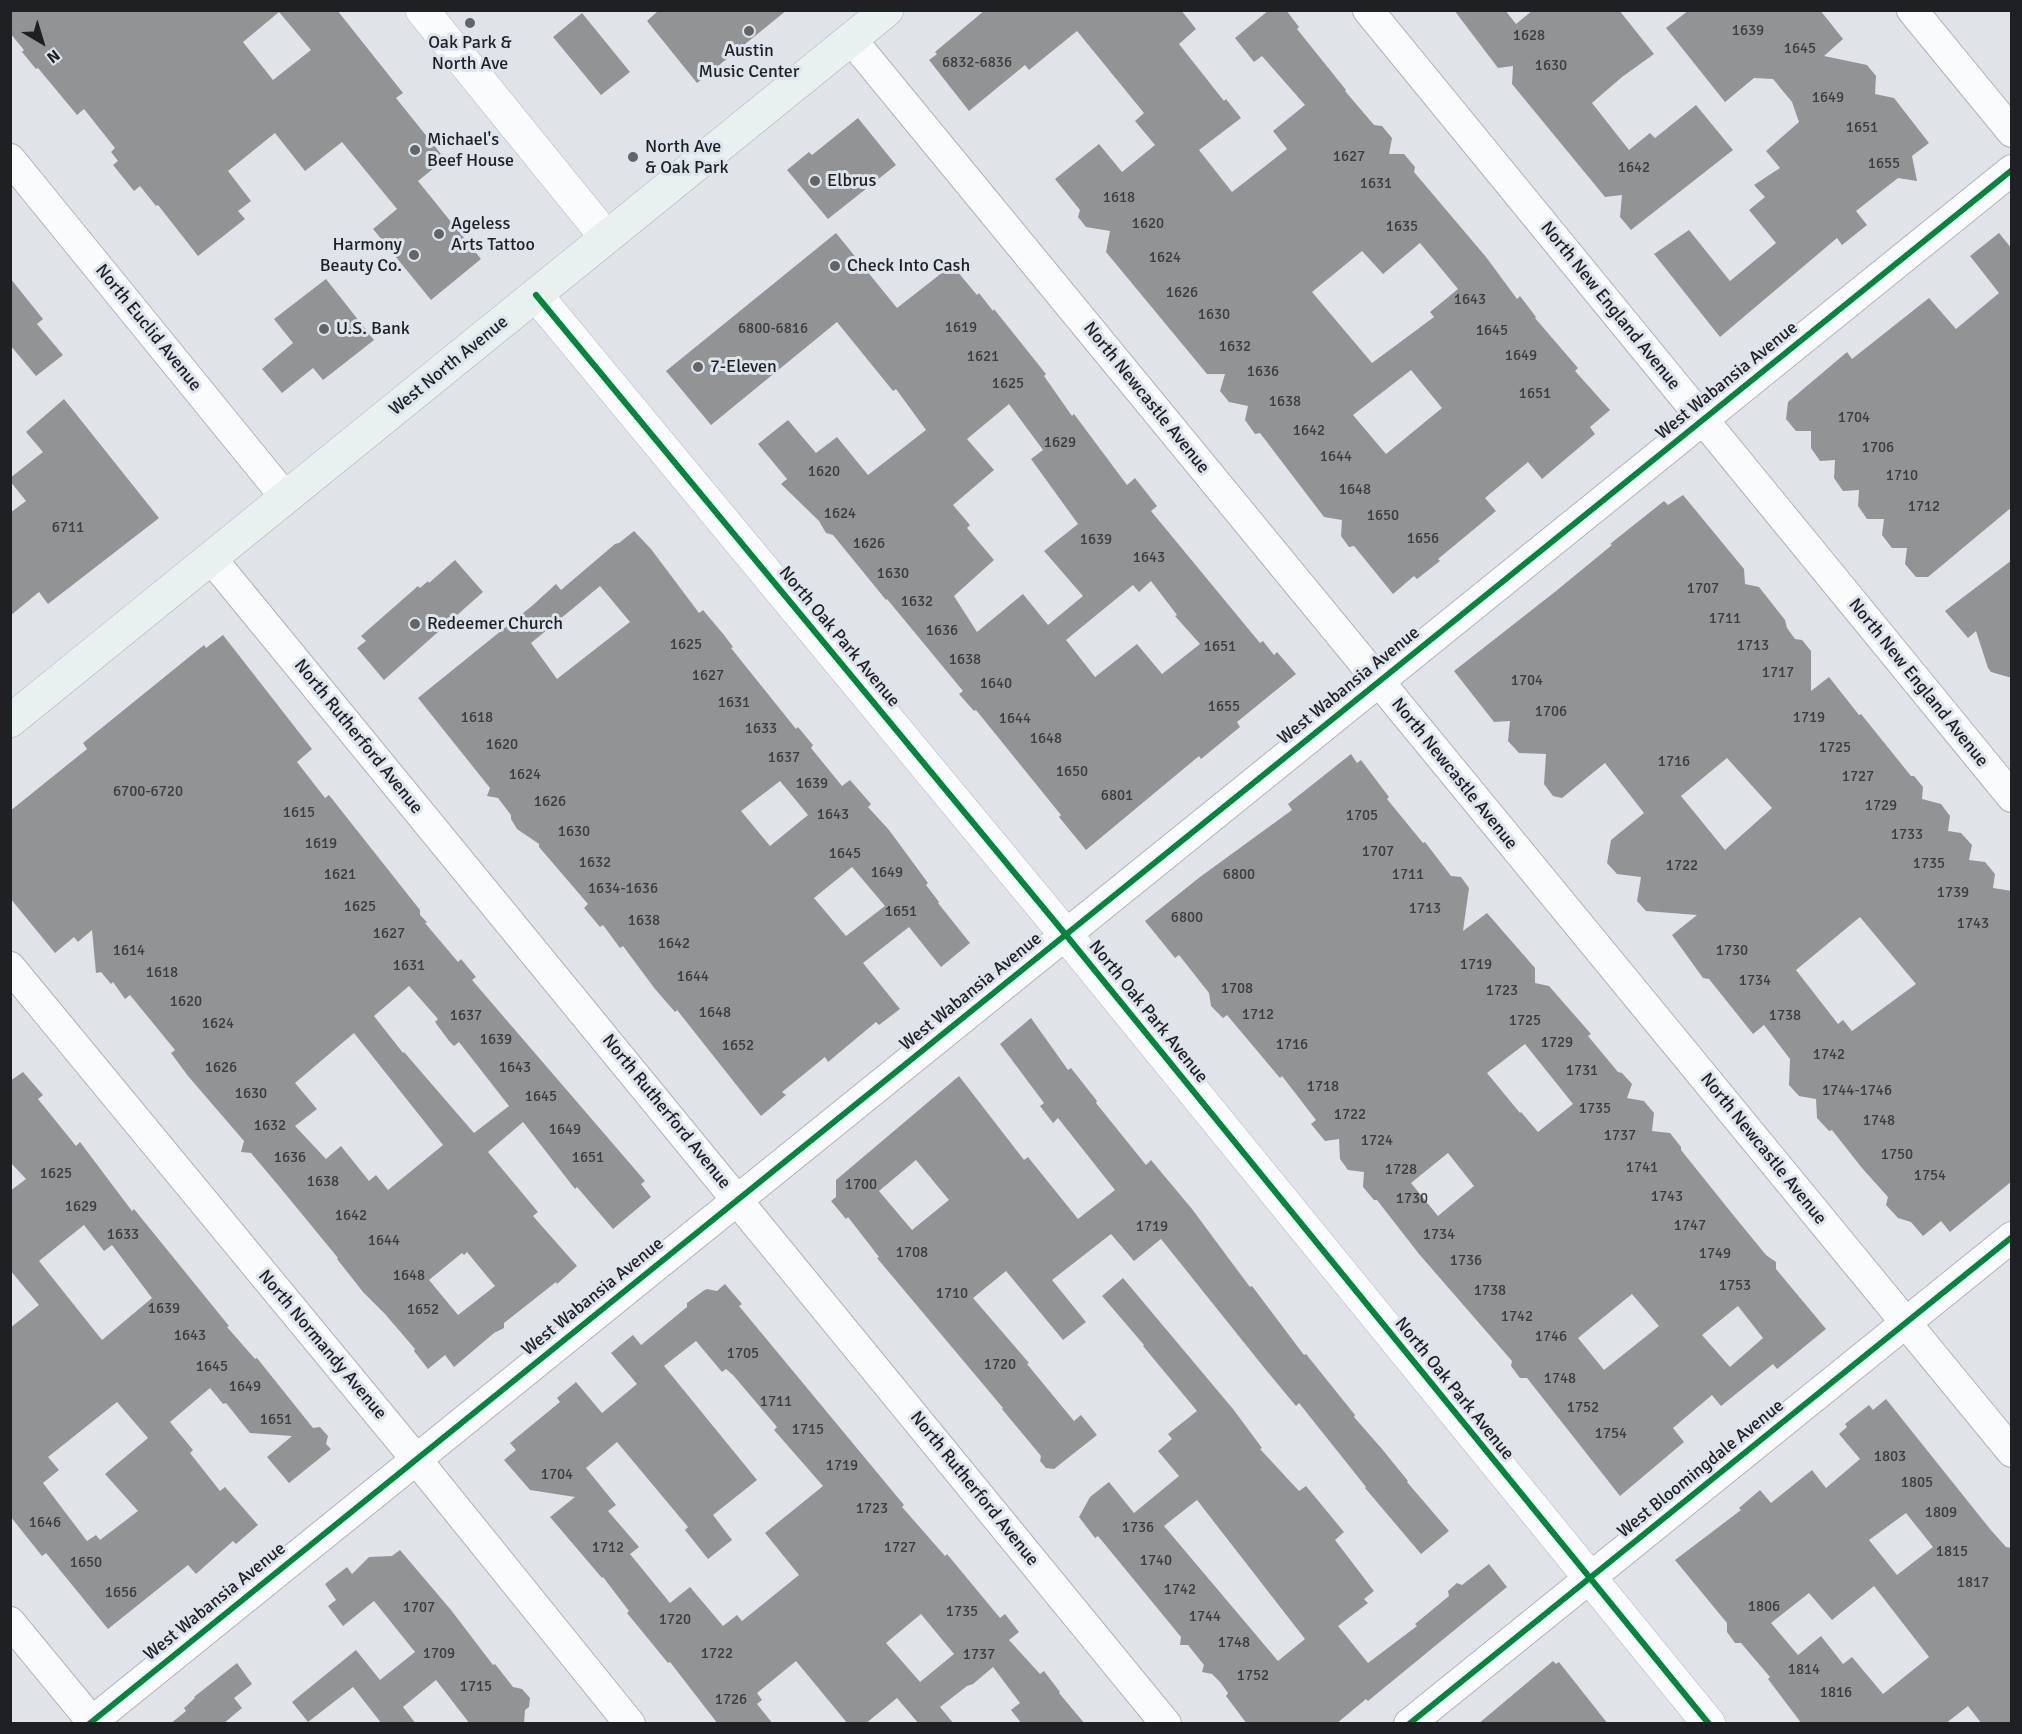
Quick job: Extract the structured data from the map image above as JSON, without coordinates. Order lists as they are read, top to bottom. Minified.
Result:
{"streets":{"main road":["West North Avenue"],"street":["North New England Avenue","North Euclid Avenue","West Wabansia Avenue","North Newcastle Avenue","North Oak Park Avenue","North Rutherford Avenue","North Normandy Avenue","West Bloomingdale Avenue"]},"crossings":[["North New England Avenue","West Wabansia Avenue"],["North Euclid Avenue","West North Avenue"],["West North Avenue","North Newcastle Avenue"],["West North Avenue","North Oak Park Avenue"],["West North Avenue","North Rutherford Avenue"],["West Wabansia Avenue","North Newcastle Avenue"],["West Wabansia Avenue","North Oak Park Avenue"],["West Wabansia Avenue","North Rutherford Avenue"],["West Wabansia Avenue","North Normandy Avenue"],["North Newcastle Avenue","West Bloomingdale Avenue"],["North Oak Park Avenue","West Bloomingdale Avenue"]],"places":["Oak Park & North Ave","Austin Music Center","Michael's Beef House","North Ave & Oak Park","Elbrus","Ageless Arts Tattoo","Harmony Beauty Co.","Check Into Cash","U.S. Bank","7-Eleven","Redeemer Church"],"house_numbers":["1639","1628","1645","6832-6836","1630","1649","1651","1627","1655","1642","1631","1618","1620","1635","1624","1626","1643","1630","1619","6800-6816","1645","1632","1649","1621","1636","1625","1651","1638","1704","1642","1629","1706","1644","1620","1710","1648","1712","1624","1650","6711","1656","1639","1626","1643","1630","1707","1632","1711","1636","1625","1713","1651","1638","1717","1627","1704","1640","1631","1655","1706","1618","1719","1644","1633","1648","1620","1725","1637","1716","1650","1624","1727","1639","6700-6720","6801","1626","1729","1615","1643","1705","1630","1733","1619","1707","1645","1632","1735","1722","1649","1621","6800","1711","1634-1636","1739","1625","1713","1651","6800","1638","1743","1627","1642","1614","1730","1719","1631","1618","1644","1734","1708","1723","1620","1648","1712","1637","1738","1725","1624","1639","1729","1716","1652","1742","1626","1643","1731","1718","1744-1746","1630","1645","1735","1722","1748","1632","1649","1737","1724","1750","1636","1651","1741","1728","1625","1754","1638","1700","1743","1730","1629","1642","1747","1719","1633","1734","1644","1708","1749","1736","1648","1753","1738","1710","1639","1652","1742","1643","1746","1705","1720","1645","1748","1649","1711","1752","1651","1715","1754","1803","1719","1704","1805","1723","1809","1646","1736","1712","1727","1815","1740","1650","1817","1742","1656","1806","1707","1735","1744","1720","1748","1709","1722","1737","1814","1752","1715","1816","1726"],"north":"bottom right"}
